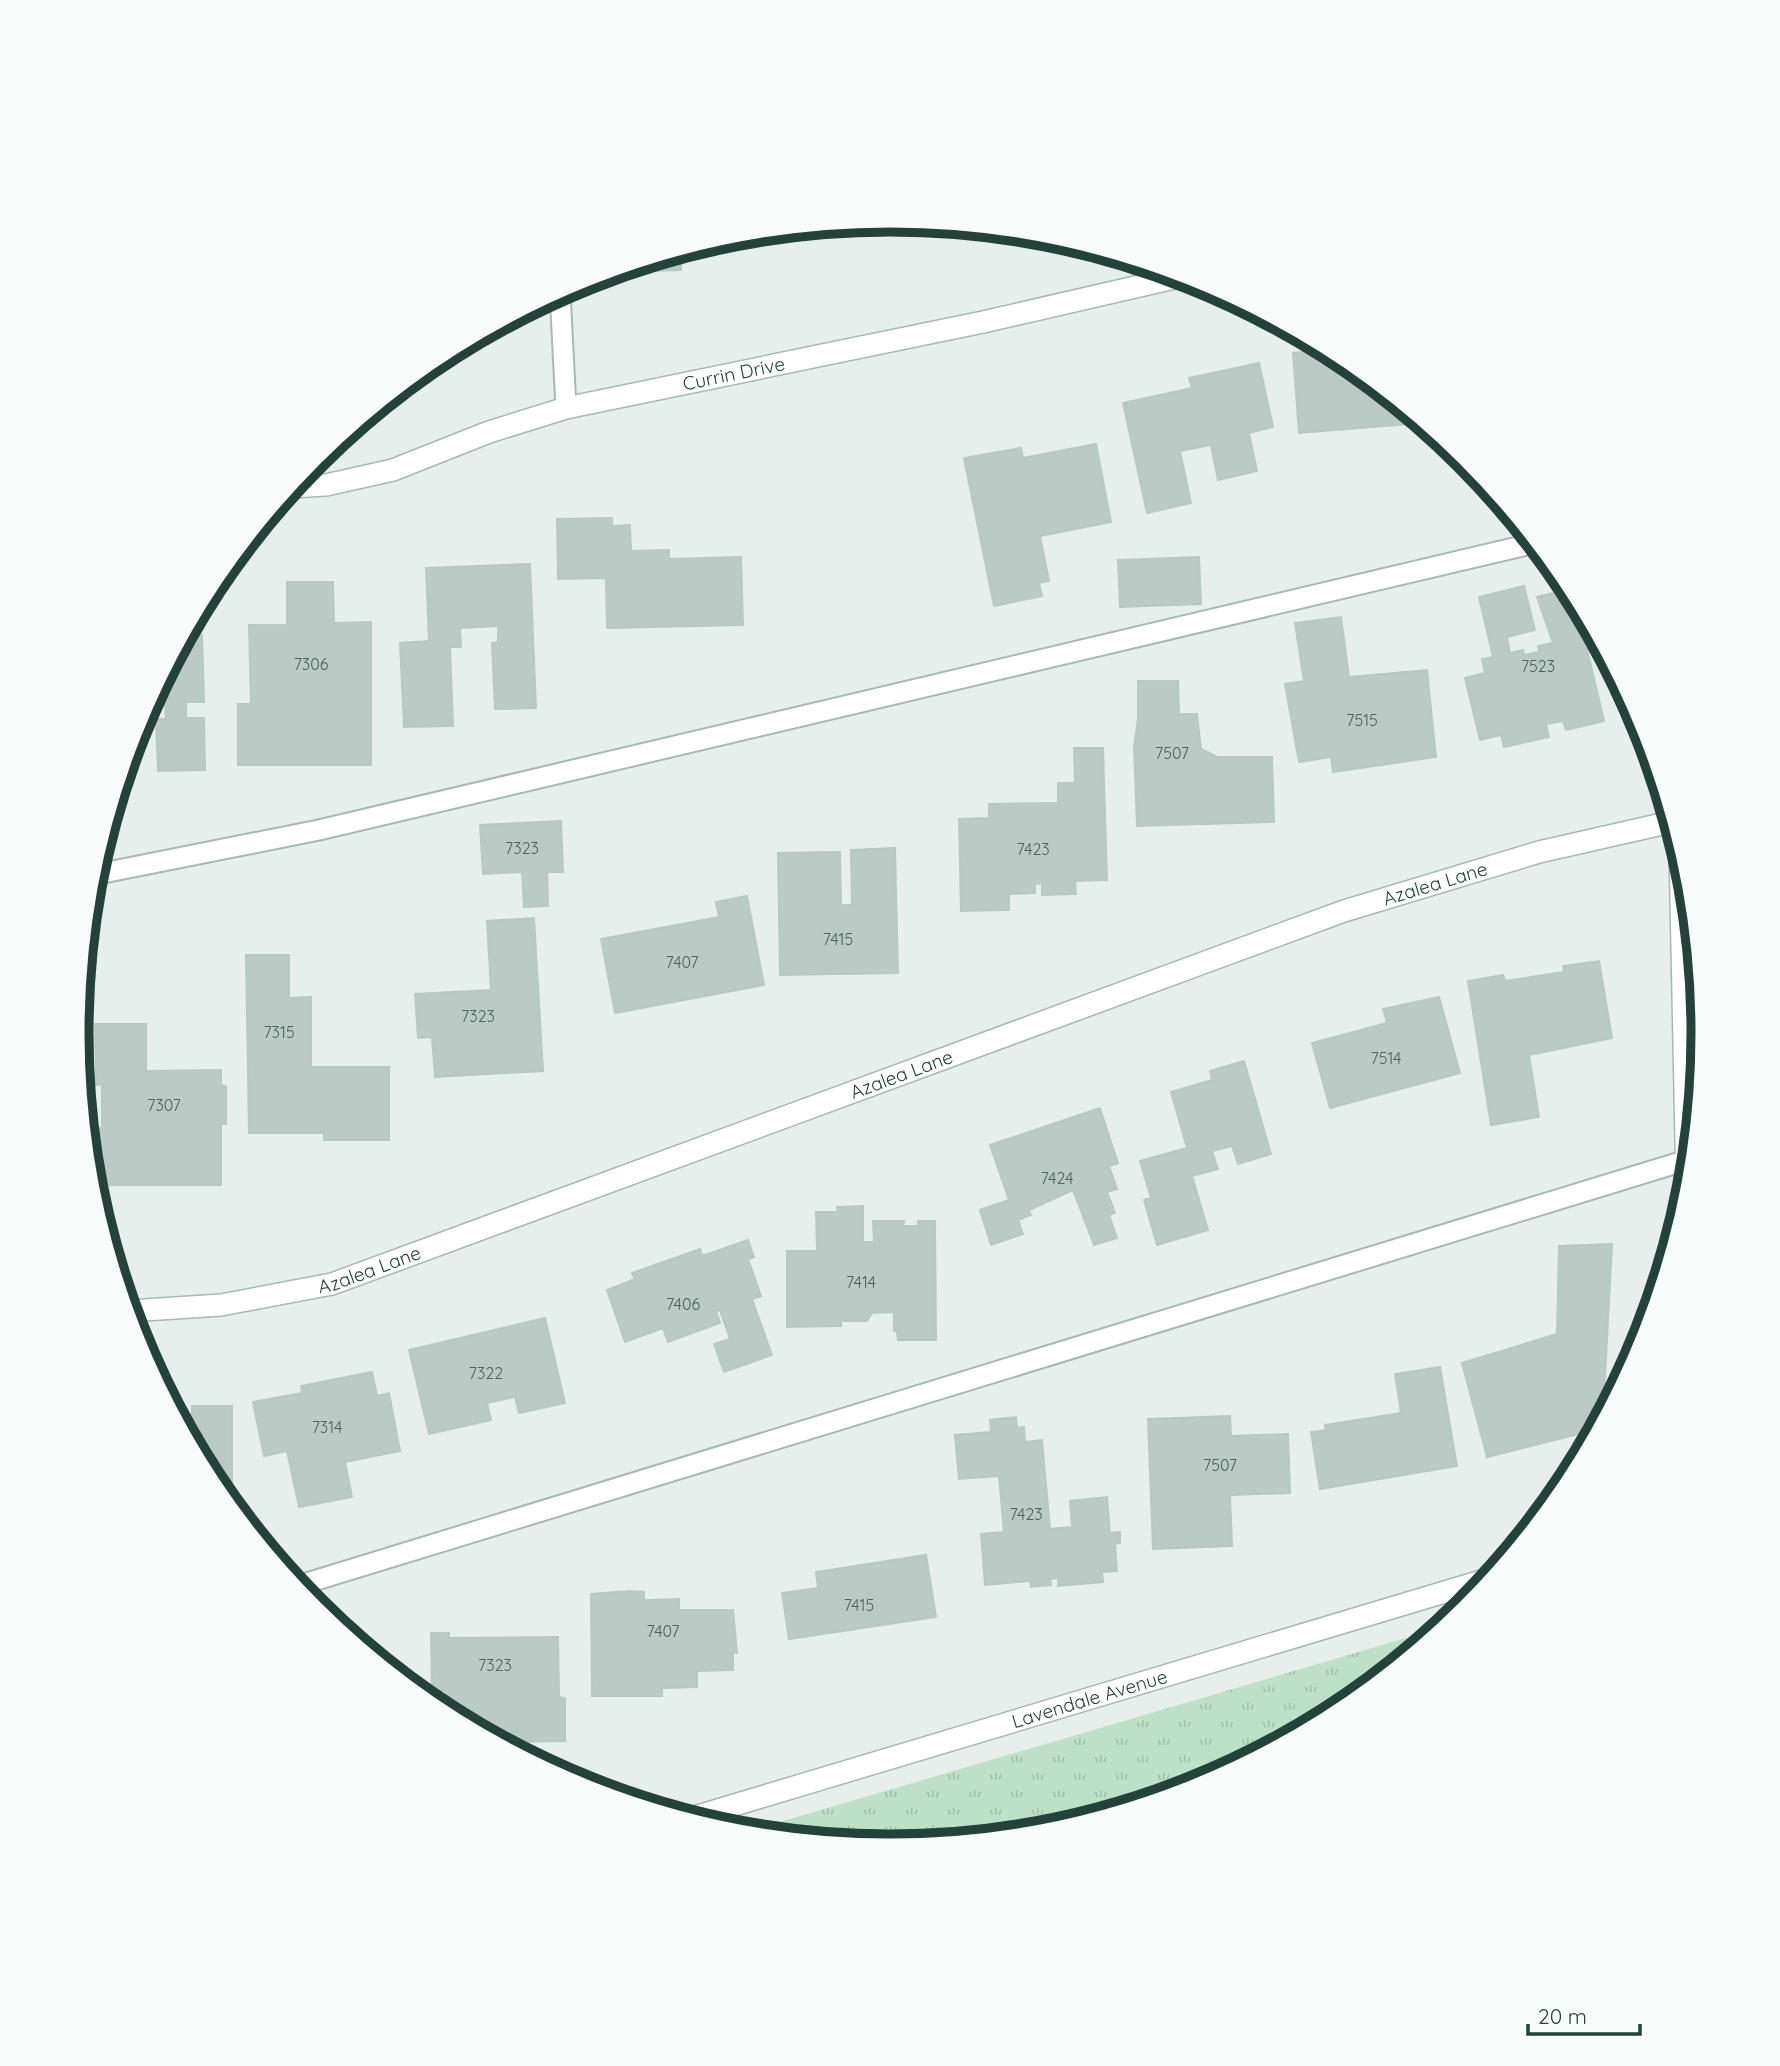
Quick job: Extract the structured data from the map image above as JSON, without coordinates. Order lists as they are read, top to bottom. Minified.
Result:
{"streets":{"street":["Currin Drive","Azalea Lane","Lavendale Avenue"]},"house_numbers":["7306","7523","7515","7507","7323","7423","7415","7407","7323","7315","7514","7307","7424","7414","7406","7322","7314","7507","7423","7415","7407","7323"],"scale_bar":"20 m"}
